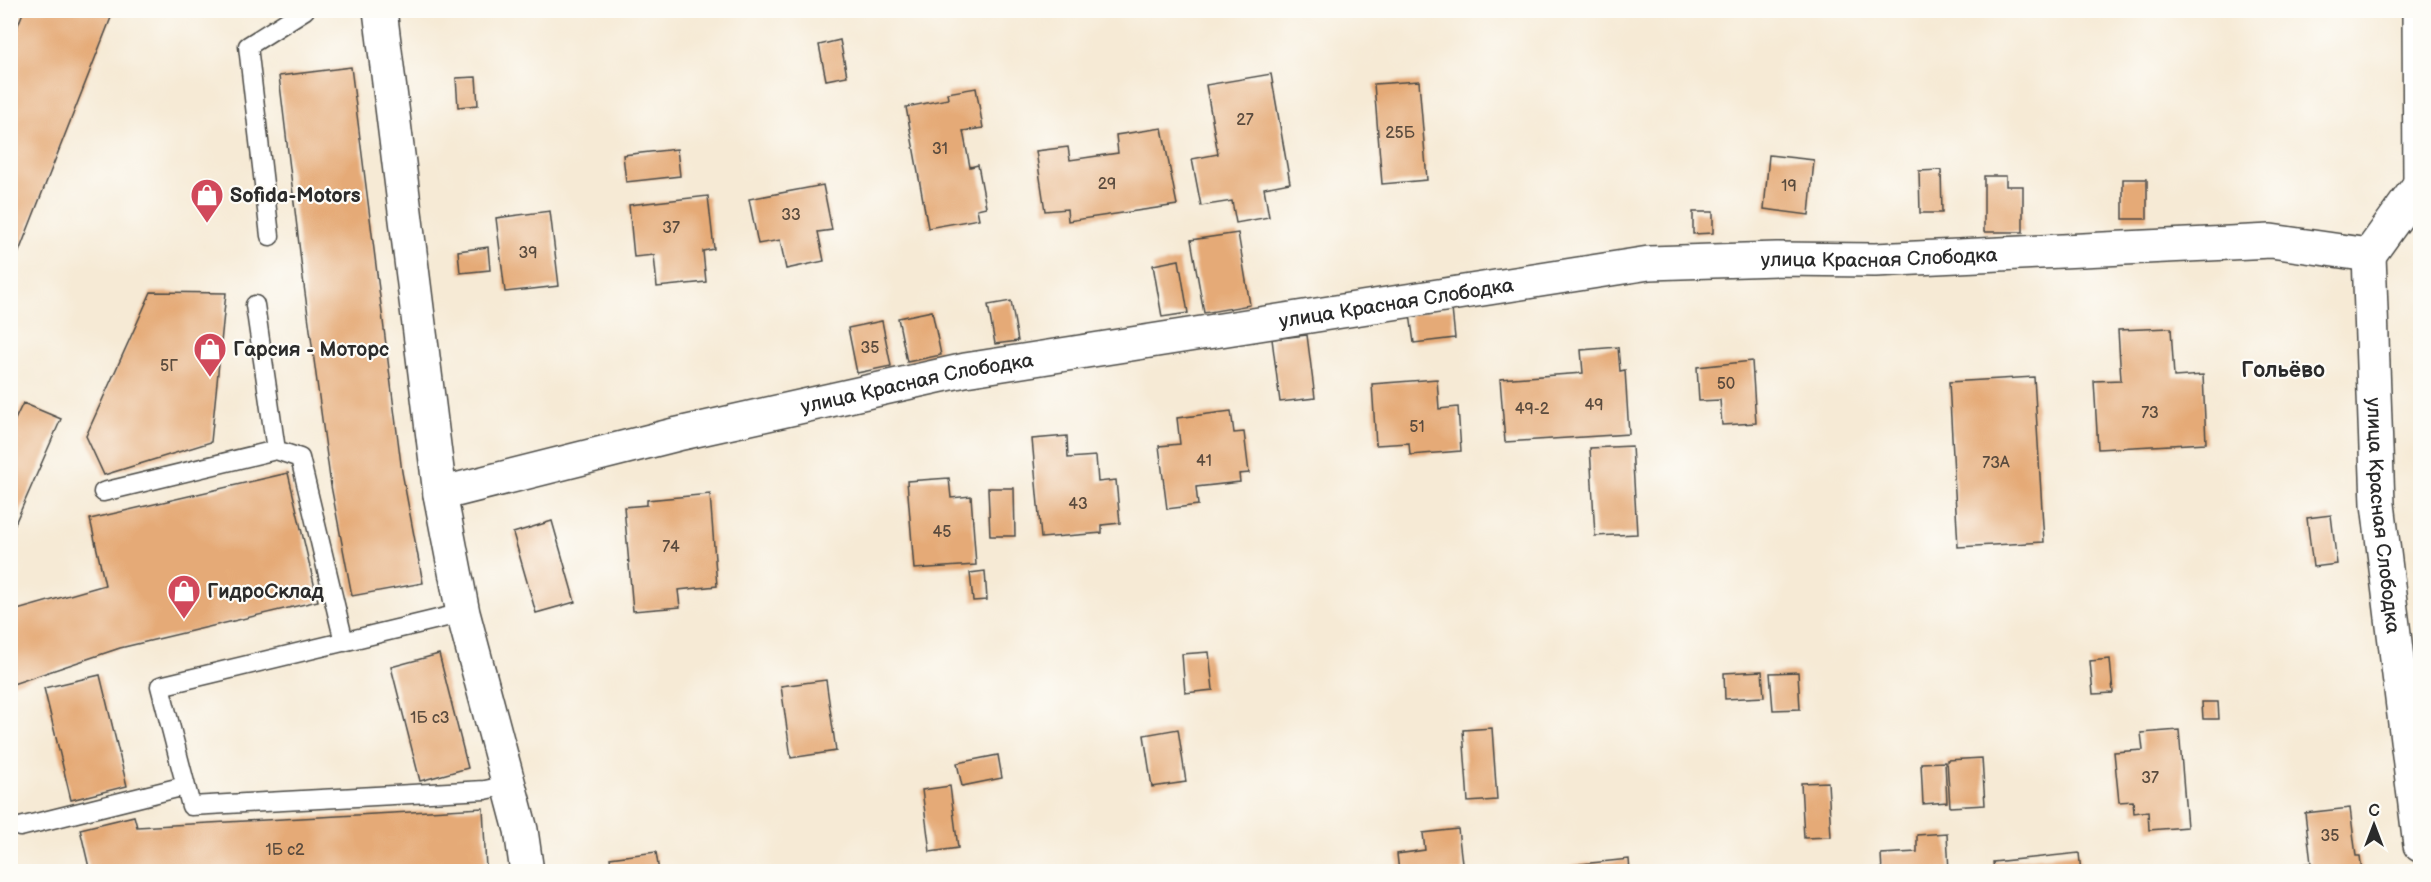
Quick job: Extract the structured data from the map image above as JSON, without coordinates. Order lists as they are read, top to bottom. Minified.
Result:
{"streets":{"street":["улица Красная Слободка"]},"districts":["Гольёво"],"places":{"shop":["Sofida-Motors","Гарсия - Моторс","ГидроСклад"]},"house_numbers":["27","25Б","31","29","19","33","37","39","35","5Г","50","49","49-2","73","51","41","73А","43","45","74","1Б с3","37","35","1Б с2"],"north":"top"}
